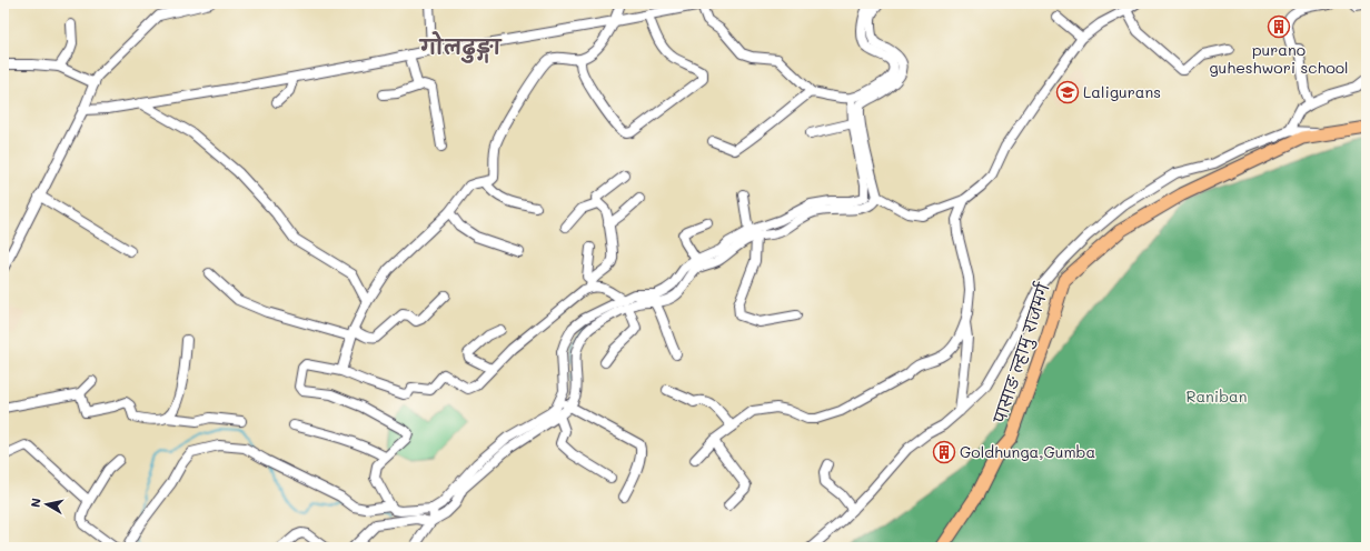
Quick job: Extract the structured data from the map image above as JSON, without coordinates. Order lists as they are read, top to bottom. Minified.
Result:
{"streets":{"main road":["पासाङ ल्हामु राजमर्ग"]},"districts":["गोलढुङ्गा"],"parks":["Raniban"],"places":{"building":["purano guheshwori school","Goldhunga,Gumba"],"school or university":["Laligurans"]},"north":"left"}
